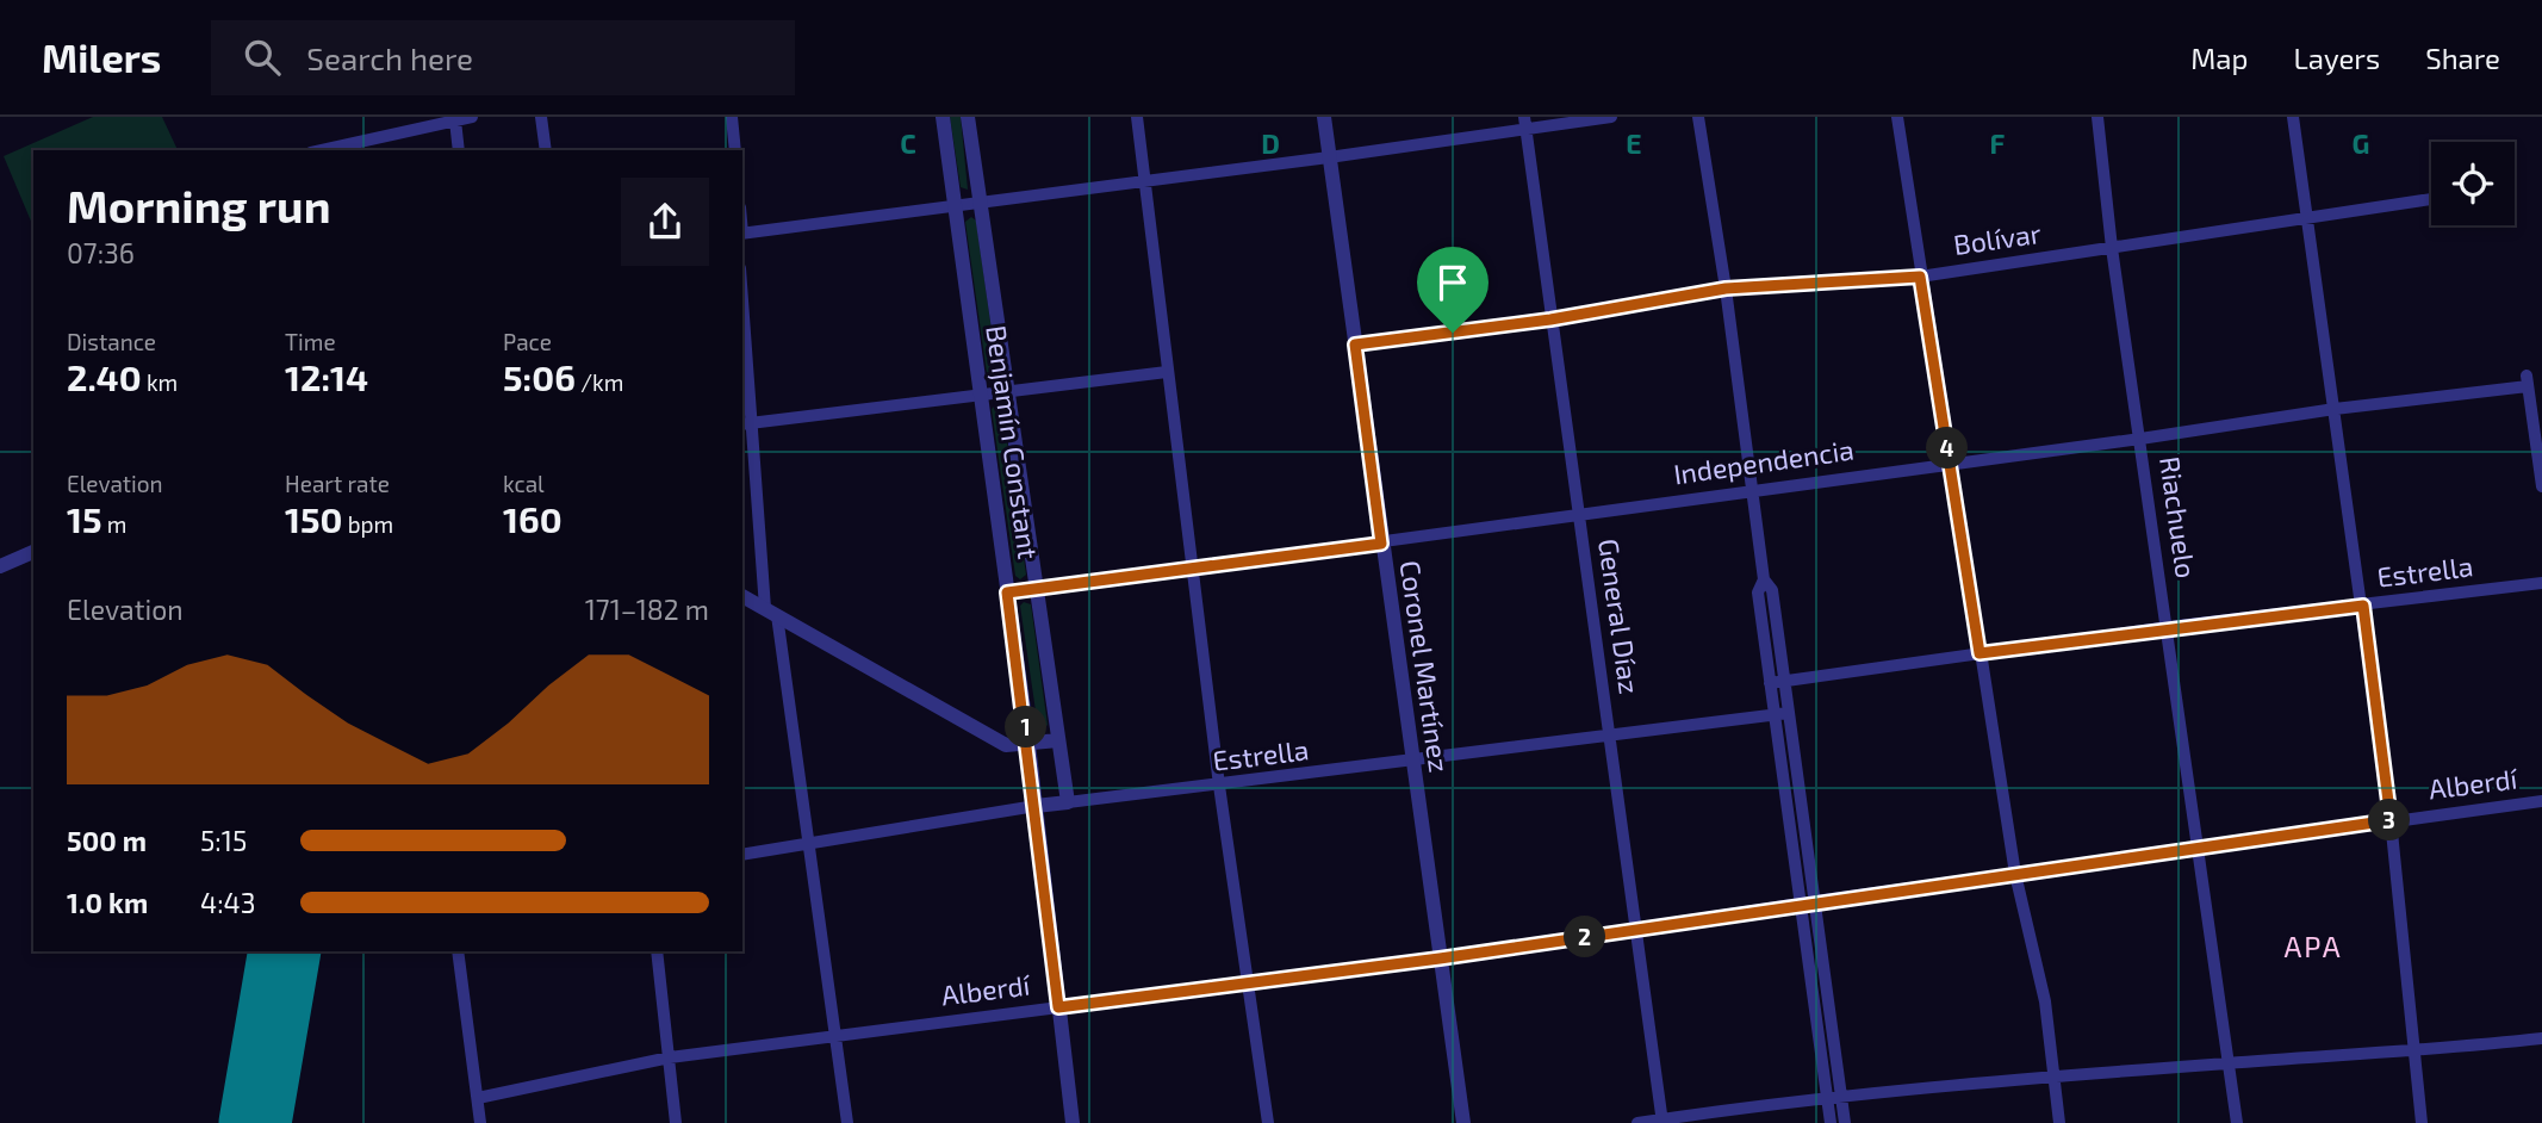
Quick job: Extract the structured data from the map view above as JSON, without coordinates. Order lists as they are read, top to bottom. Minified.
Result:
{"streets":{"street":["Bolívar","Benjamín Constant","Independencia","Riachuelo","Estrella","General Díaz","Coronel Martínez","Alberdí"]},"crossings":[["Bolívar","Riachuelo"],["Bolívar","General Díaz"],["Bolívar","Coronel Martínez"],["Benjamín Constant","Independencia"],["Benjamín Constant","Estrella"],["Benjamín Constant","Alberdí"],["Independencia","Riachuelo"],["Independencia","General Díaz"],["Independencia","Coronel Martínez"],["Riachuelo","Estrella"],["Riachuelo","Alberdí"],["Estrella","General Díaz"],["Estrella","Coronel Martínez"],["General Díaz","Alberdí"],["Coronel Martínez","Alberdí"]],"districts":["APA"],"page":{"header":"Milers","search":"Search here","nav":["Map","Layers","Share"],"heading":["Morning run","07:36"],"stats":[["Distance","2.40 km"],["Time","12:14"],["Pace","5:06 /km"],["Elevation","15 m"],["Heart rate","150 bpm"],["kcal","160"]],"pins":["4","1","3","2"],"chart":["Elevation","171–182 m"],"list":[{"name":"500 m","note":"5:15"},{"name":"1.0 km","note":"4:43"}]},"grid":{"columns":["C","D","E","F","G"]}}
